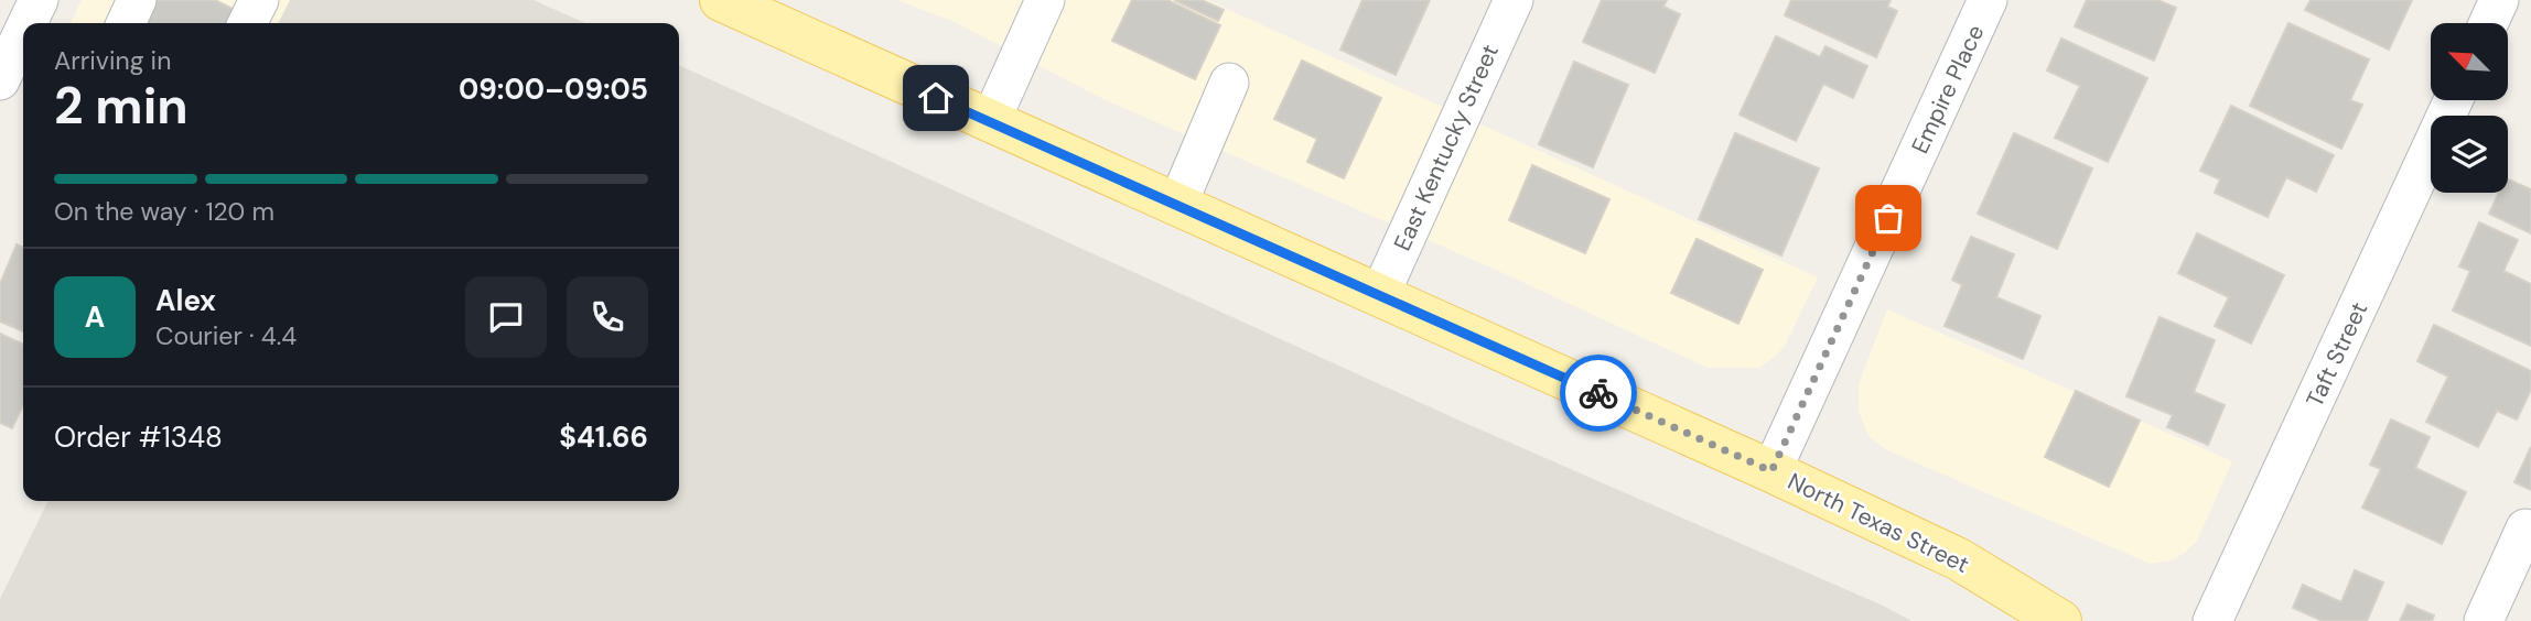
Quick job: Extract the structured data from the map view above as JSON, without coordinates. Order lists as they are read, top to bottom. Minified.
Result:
{"streets":{"main road":["North Texas Street"],"street":["Empire Place","East Kentucky Street","Taft Street"]},"crossings":[["Empire Place","North Texas Street"],["East Kentucky Street","North Texas Street"]],"north":"top left","page":{"heading":["2 min","Arriving in","09:00–09:05"],"panel":["Alex","Courier · 4.4","Order #1348","$41.66"],"bar":"On the way · 120 m","round":"A"}}
